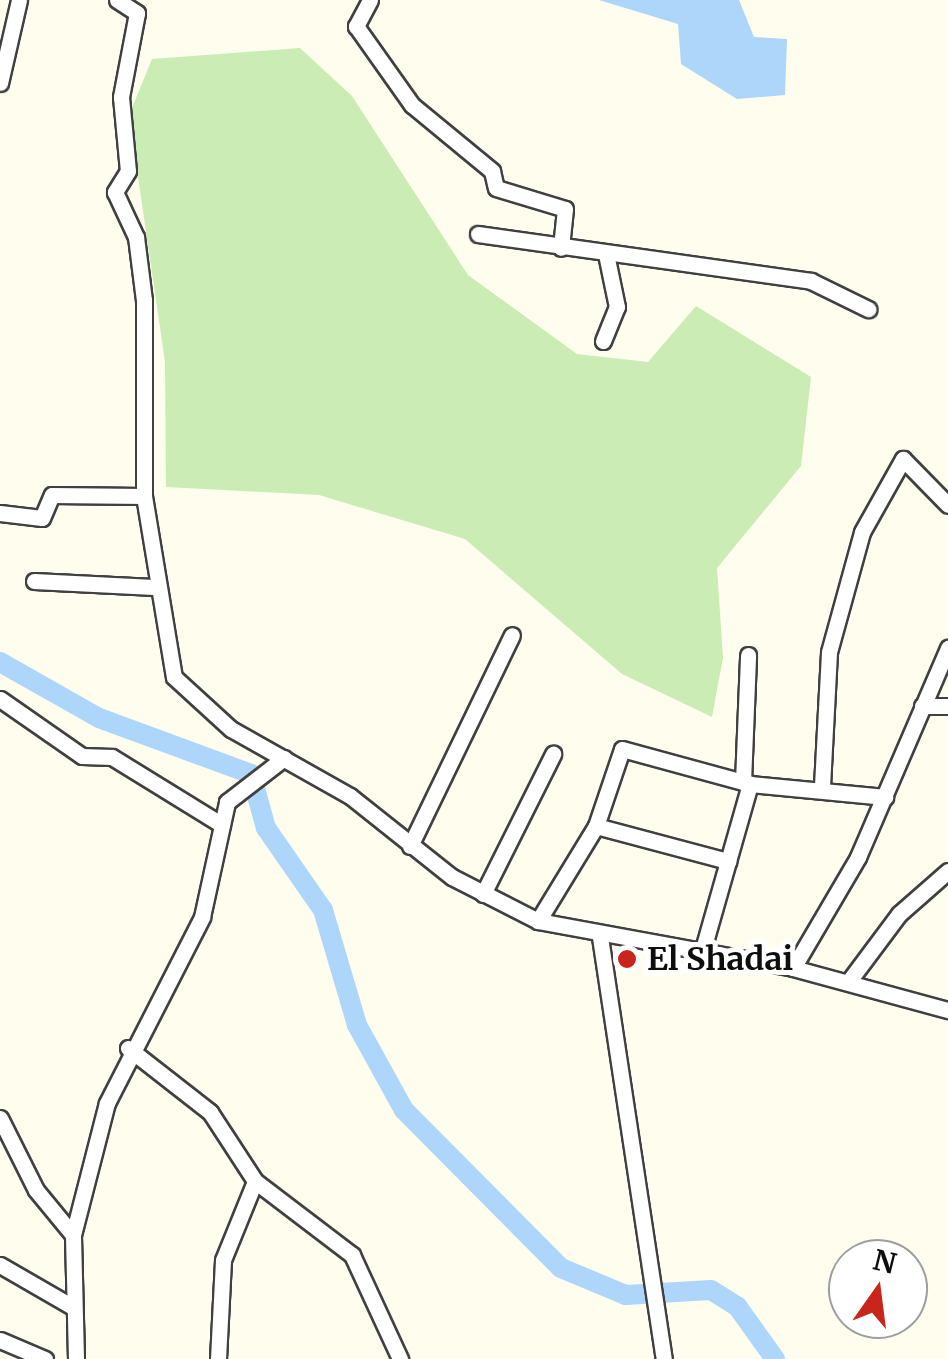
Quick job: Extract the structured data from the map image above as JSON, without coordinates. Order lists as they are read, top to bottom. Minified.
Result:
{"places":["El Shadai"],"north":"top"}
